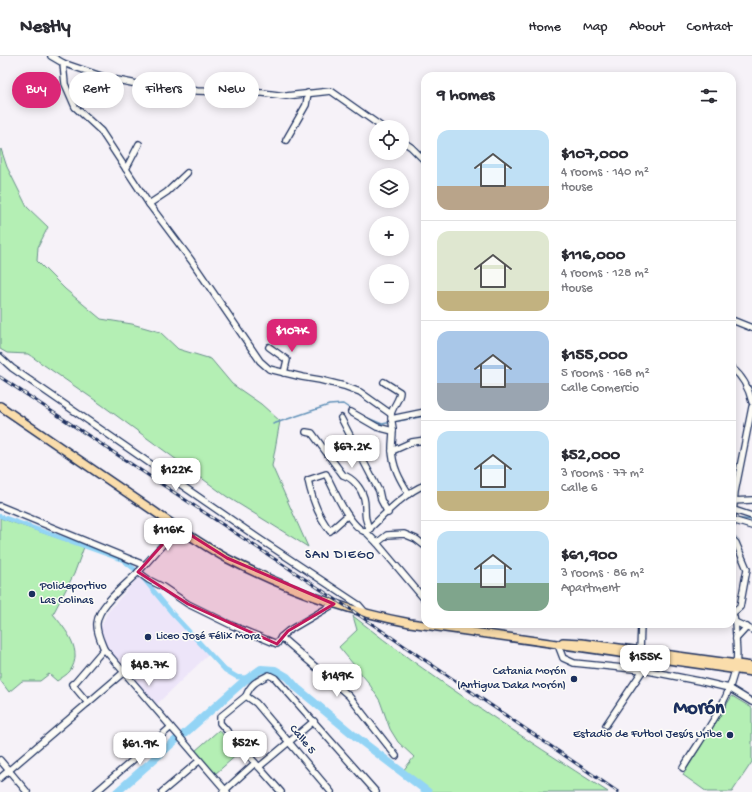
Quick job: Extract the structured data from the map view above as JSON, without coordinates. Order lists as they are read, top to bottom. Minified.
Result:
{"streets":{"street":["Calle 5"]},"districts":["SAN DIEGO","Morón"],"places":["Polideportivo Las Colinas","Liceo José Félix Mora","Catania Morón (Antigua Daka Morón)","Estadio de Futbol Jesús Uribe"],"page":{"header":"Nestly","nav":["Home","Map","About","Contact"],"chip":["Buy","Rent","Filters","New"],"heading":"9 homes","map_buttons":["+","−"],"list":[{"name":"$107,000","note":"4 rooms · 140 m² · House"},{"name":"$116,000","note":"4 rooms · 128 m² · House"},{"name":"$155,000","note":"5 rooms · 168 m² · Calle Comercio"},{"name":"$52,000","note":"3 rooms · 77 m² · Calle 6"},{"name":"$61,900","note":"3 rooms · 86 m² · Apartment"}],"price":["$107K","$67.2K","$122K","$116K","$155K","$48.7K","$149K","$52K","$61.9K"]}}
